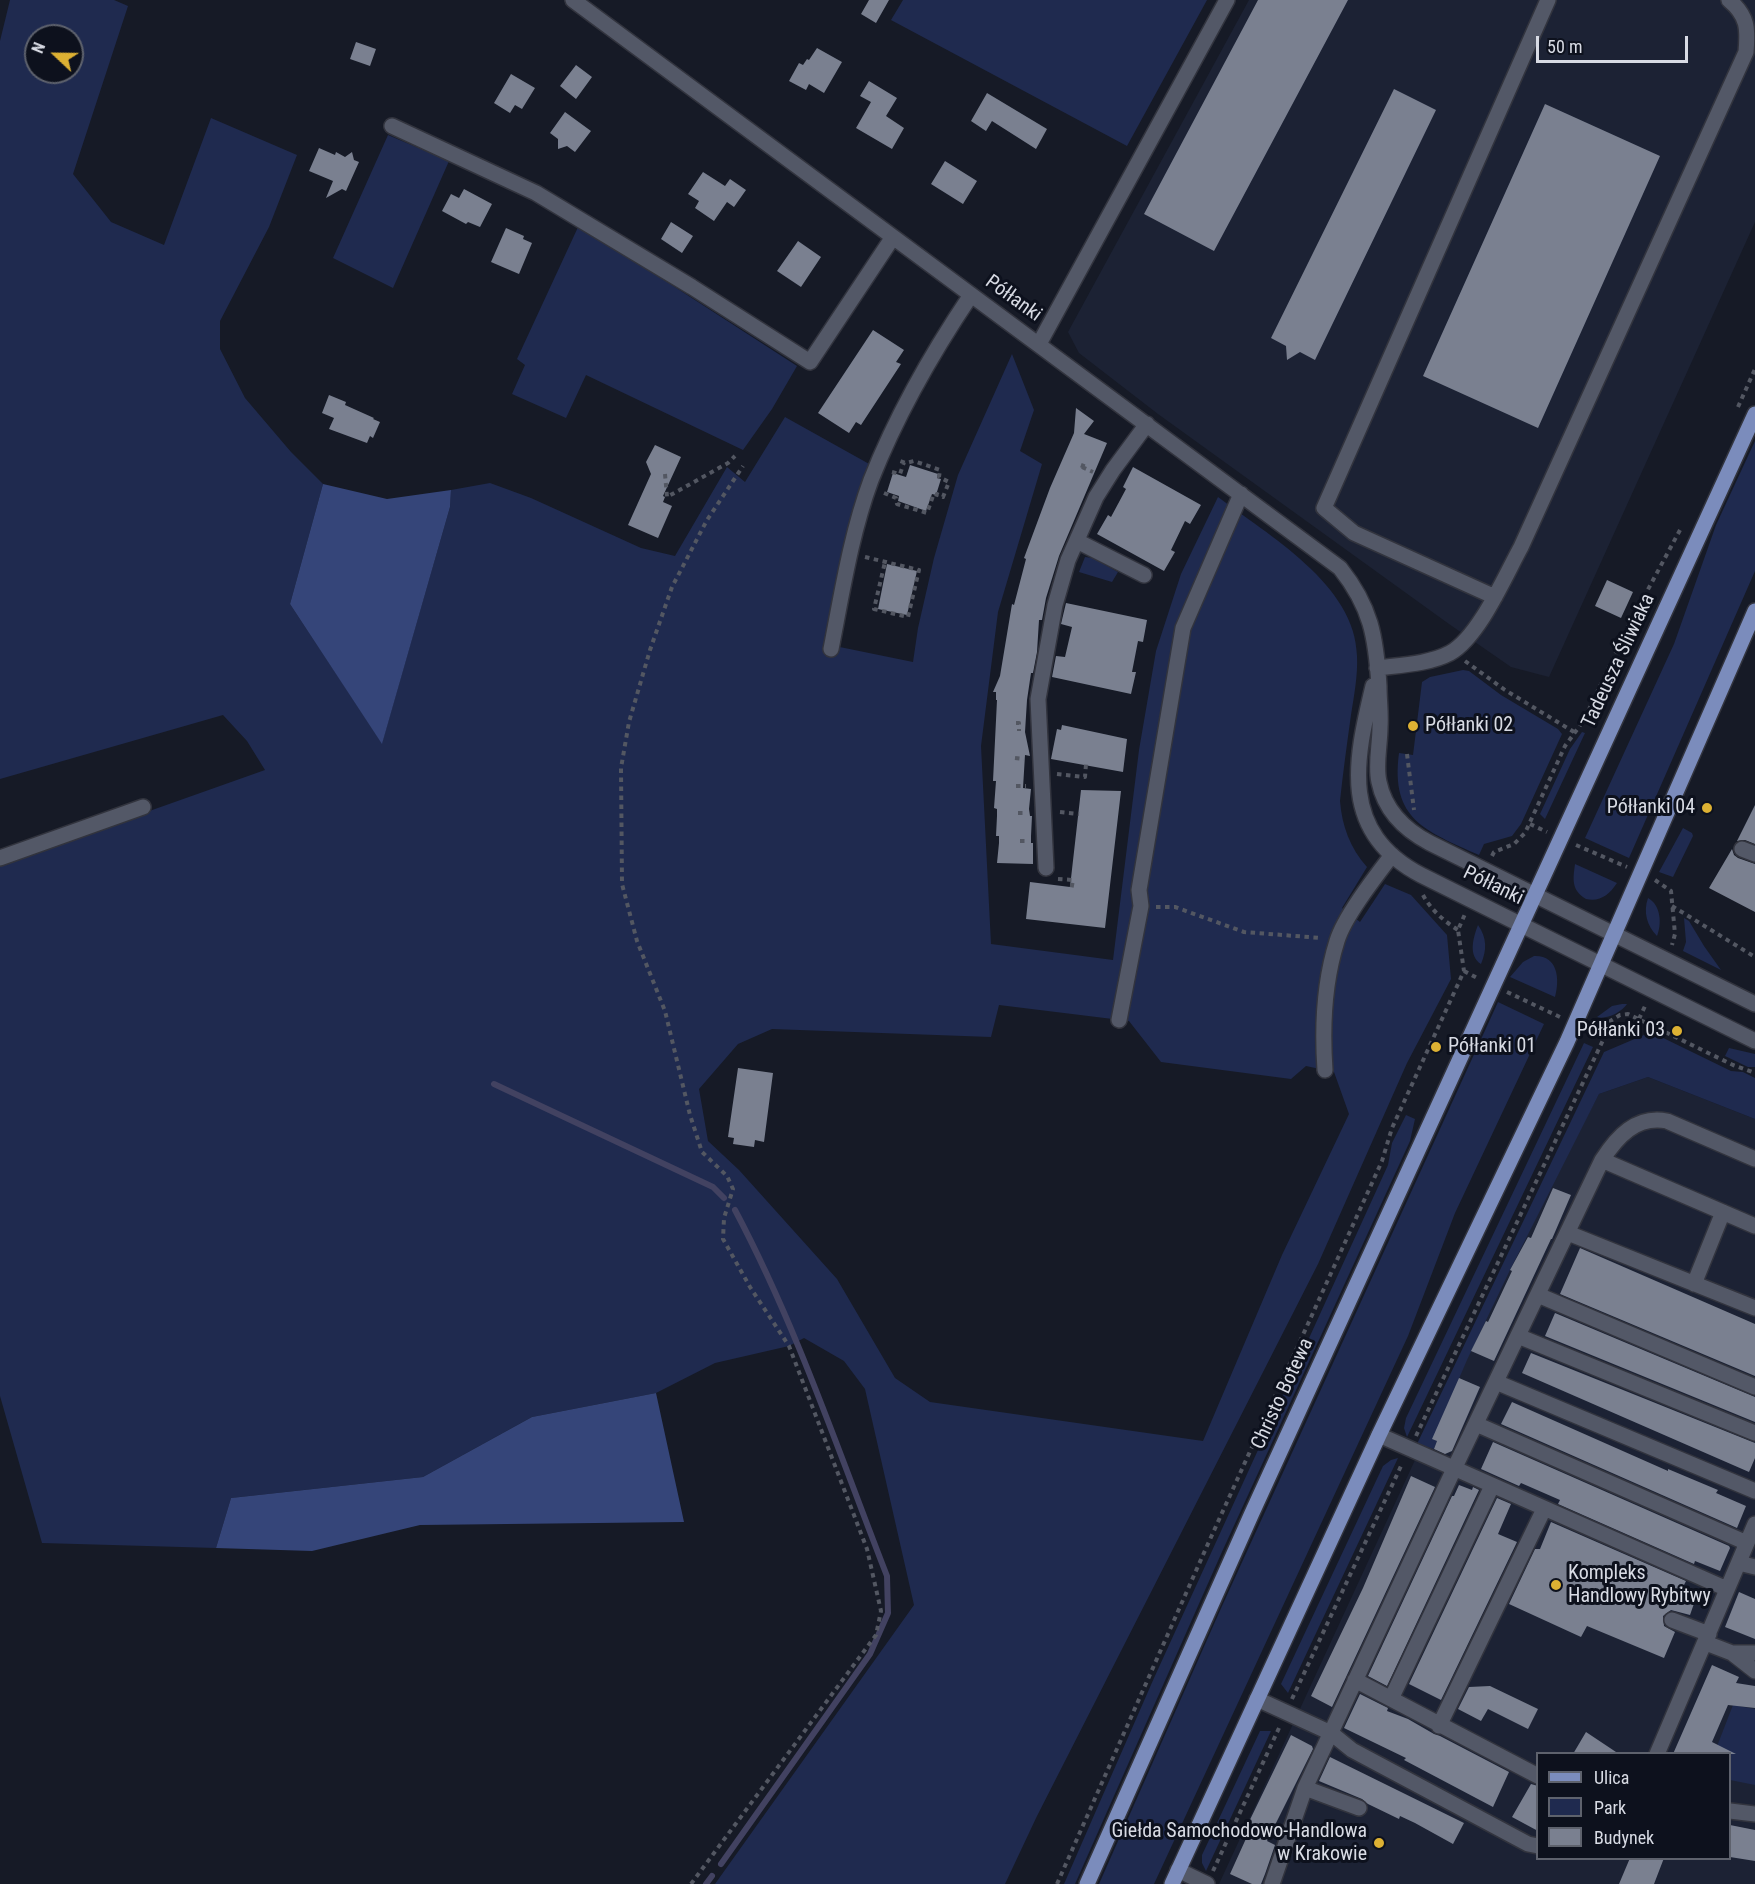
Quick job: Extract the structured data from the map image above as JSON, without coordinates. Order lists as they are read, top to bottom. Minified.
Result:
{"streets":{"main road":["Tadeusza Śliwiaka","Christo Botewa"],"street":["Półłanki"]},"crossings":[["Półłanki","Tadeusza Śliwiaka"],["Półłanki","Christo Botewa"],["Tadeusza Śliwiaka","Christo Botewa"]],"places":["Półłanki 02","Półłanki 04","Półłanki 03","Półłanki 01","Kompleks Handlowy Rybitwy","Giełda Samochodowo-Handlowa w Krakowie"],"legend":["Ulica","Park","Budynek"],"scale_bar":"50 m","north":"left"}
